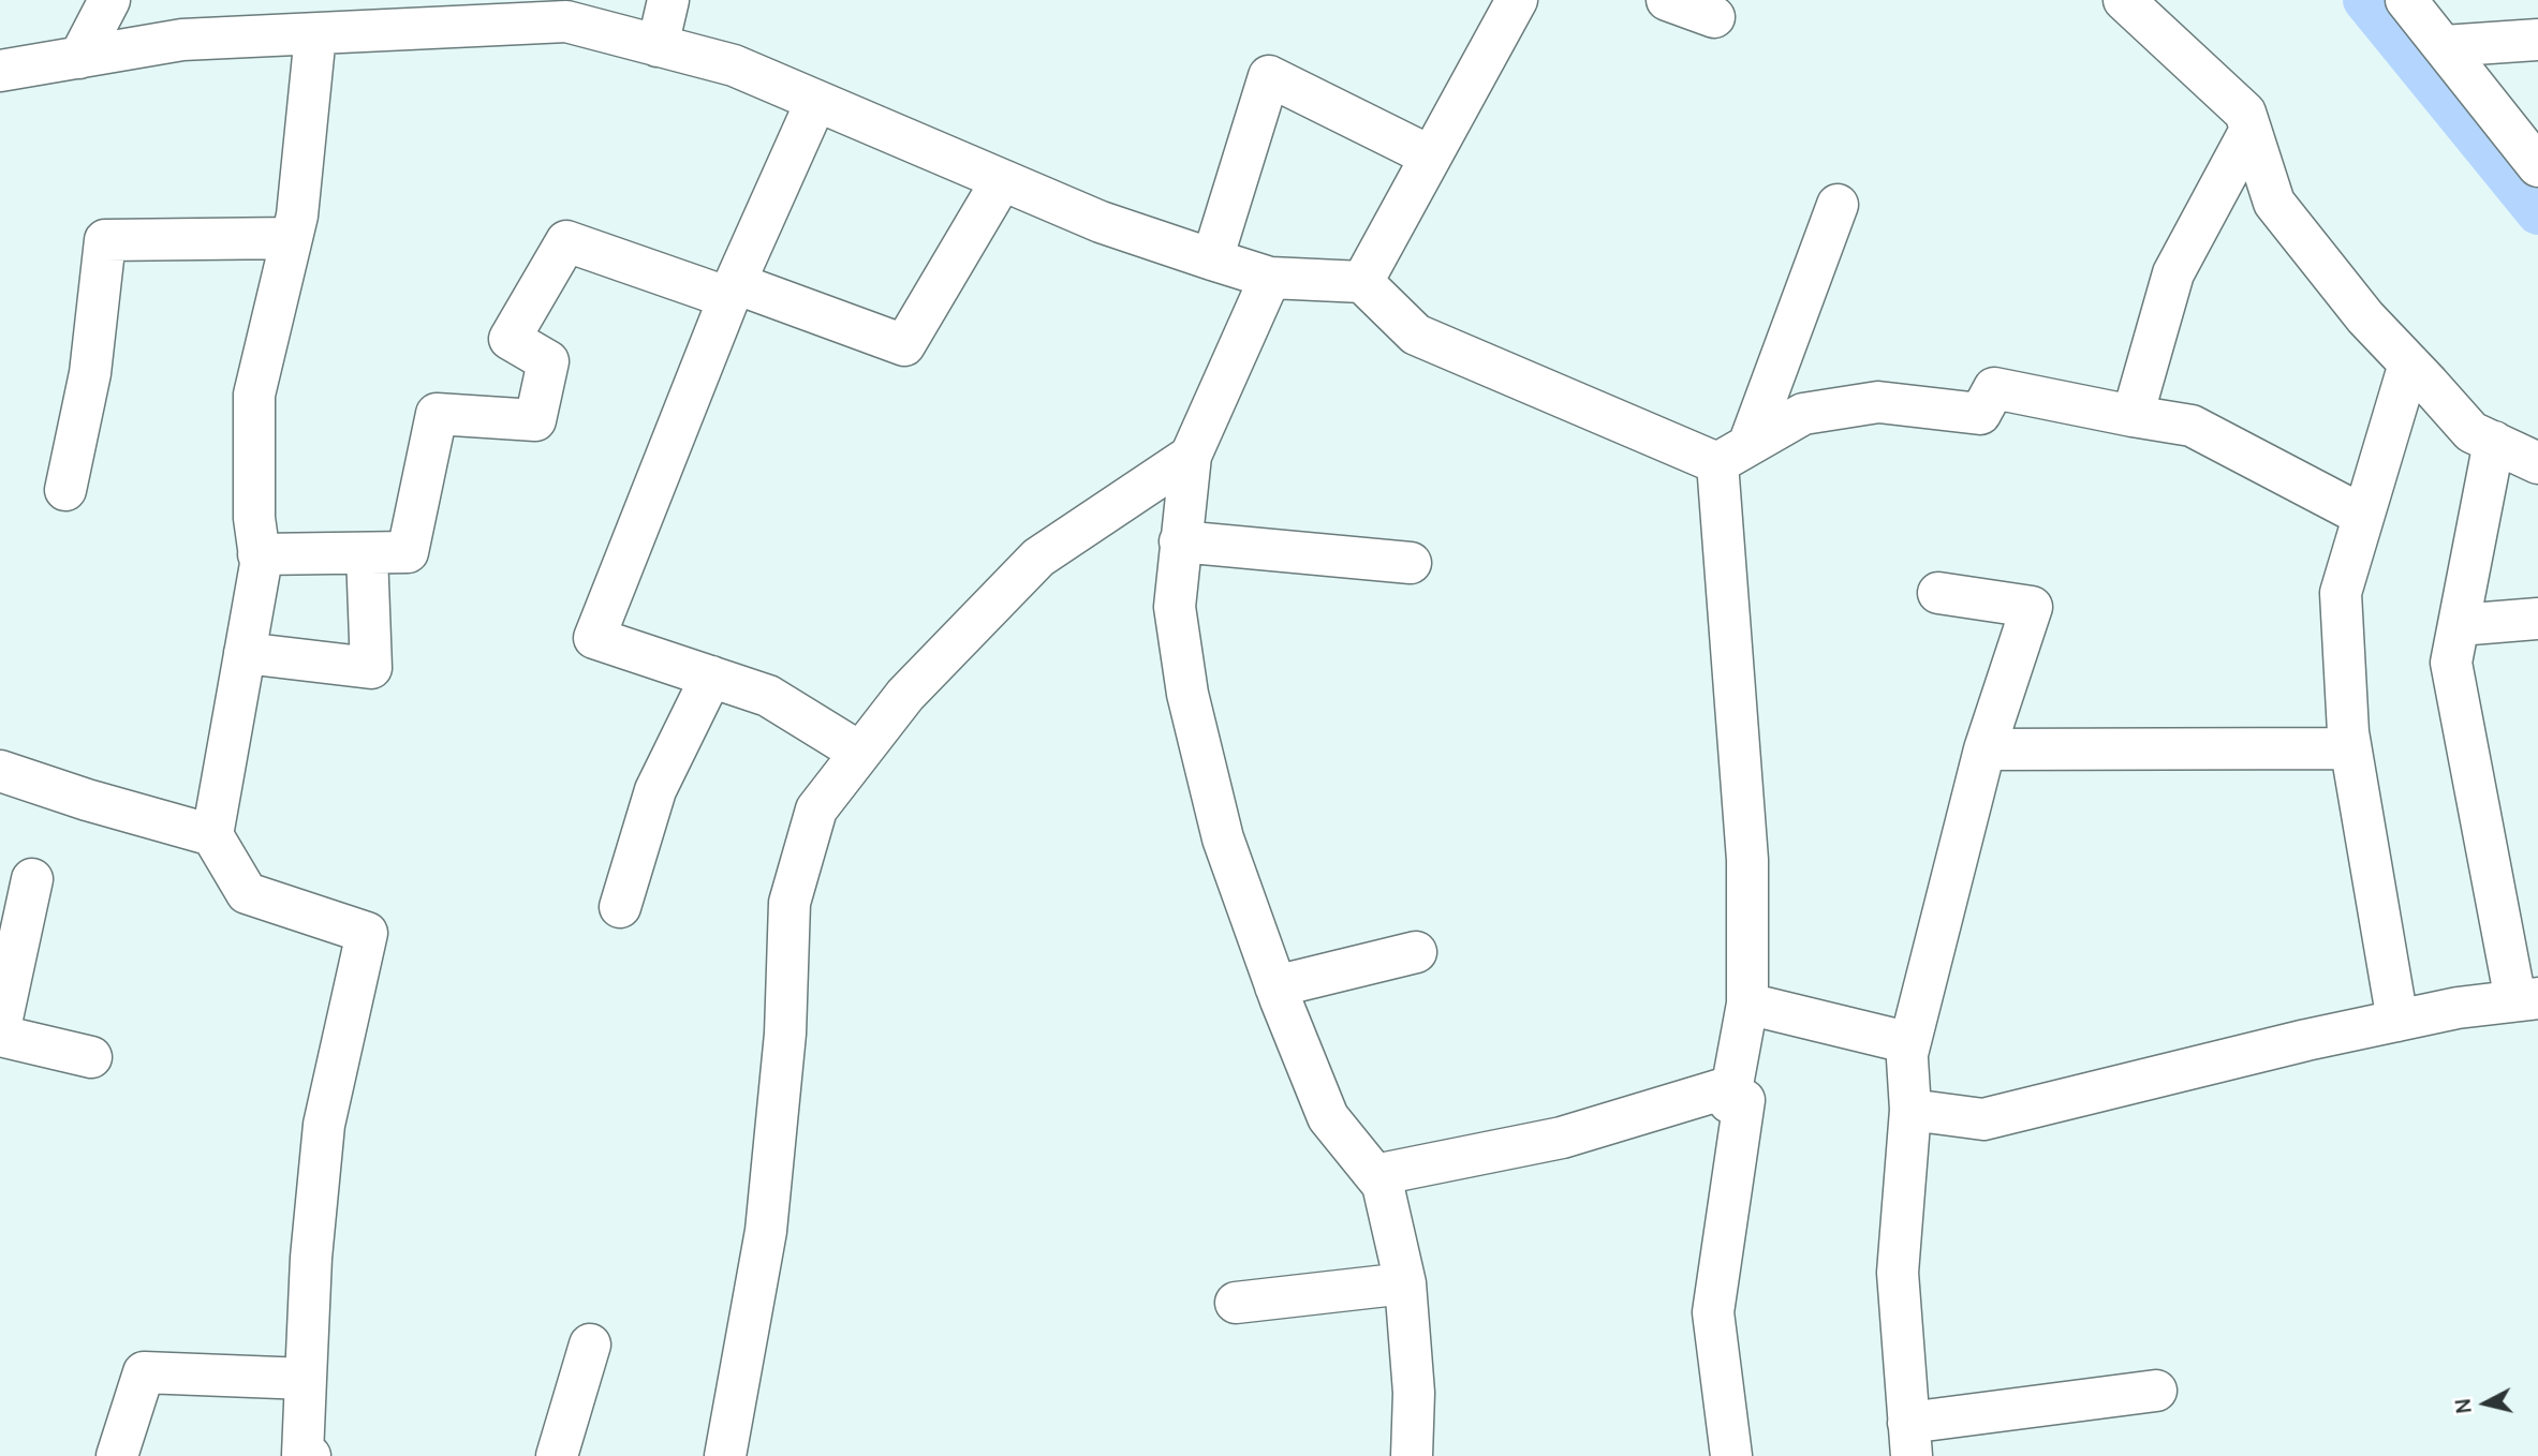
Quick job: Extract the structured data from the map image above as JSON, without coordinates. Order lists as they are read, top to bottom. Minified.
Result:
{"north":"left"}
